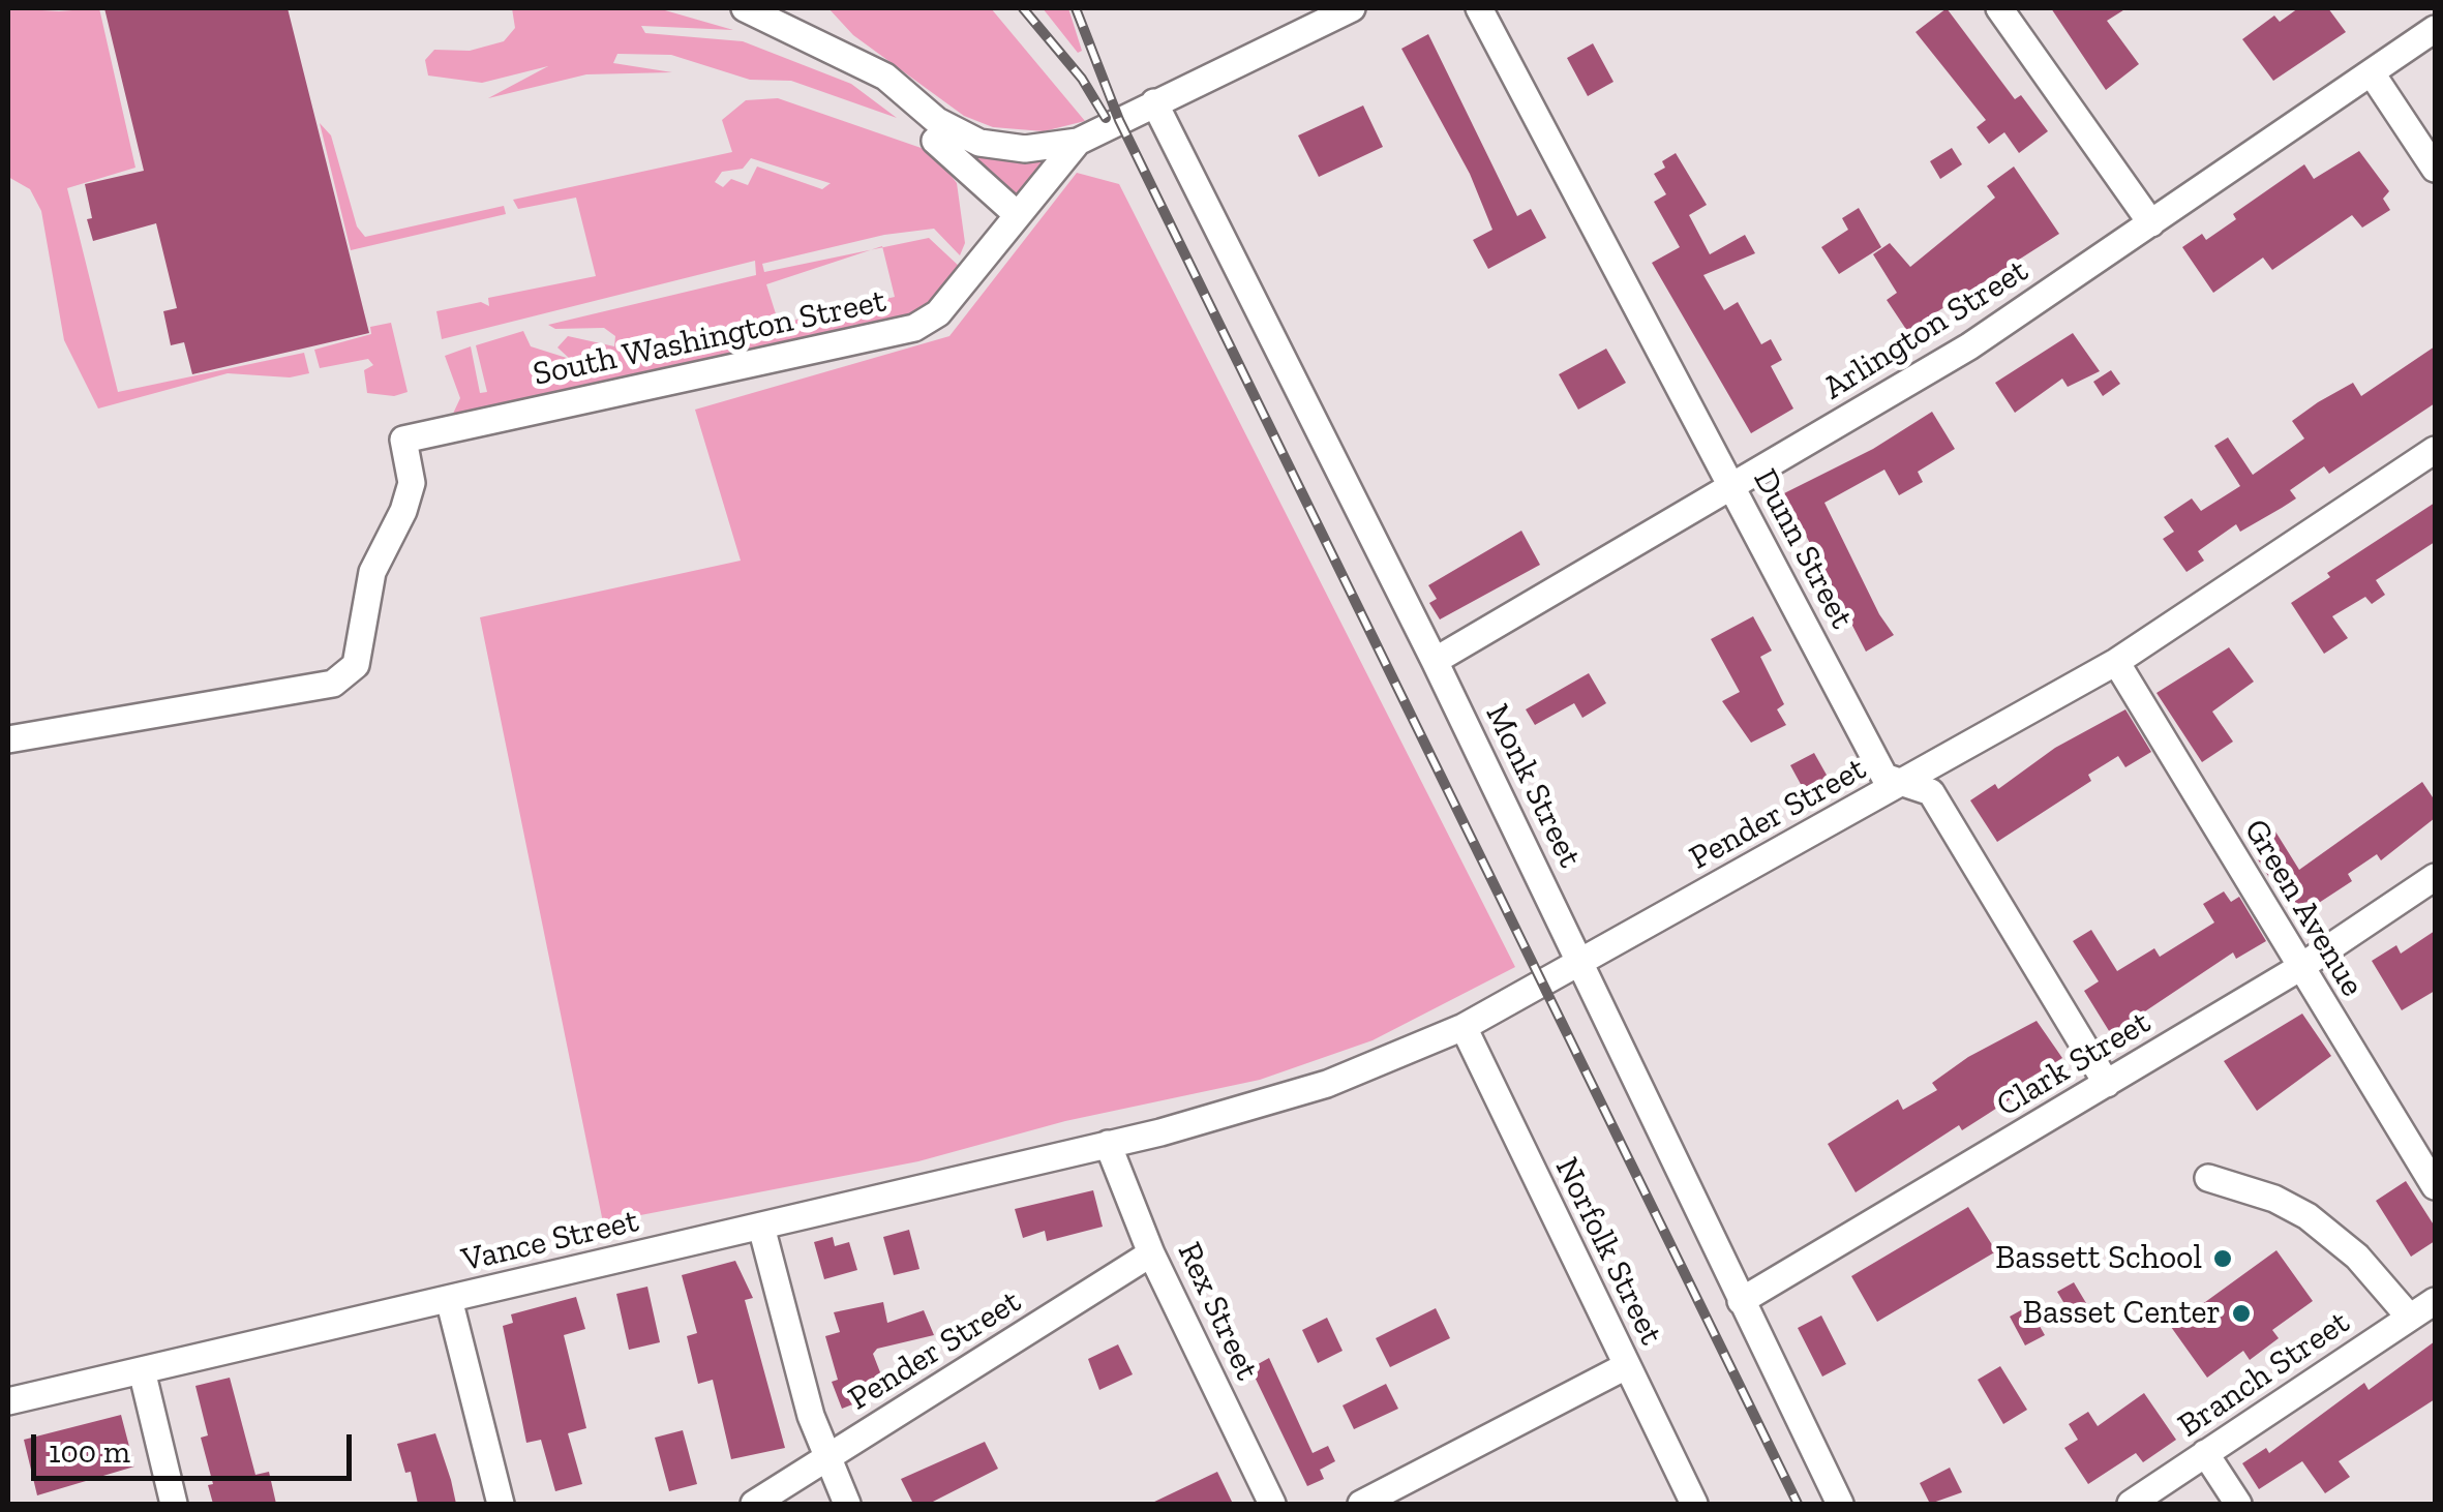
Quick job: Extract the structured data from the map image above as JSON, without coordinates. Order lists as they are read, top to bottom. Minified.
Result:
{"streets":{"street":["Arlington Street","South Washington Street","Dunn Street","Monk Street","Pender Street","Green Avenue","Clark Street","Vance Street","Norfolk Street","Rex Street","Branch Street"]},"crossings":[["Arlington Street","Dunn Street"],["Arlington Street","Monk Street"],["South Washington Street","Monk Street"],["Dunn Street","Pender Street"],["Dunn Street","Clark Street"],["Monk Street","Pender Street"],["Monk Street","Clark Street"],["Pender Street","Green Avenue"],["Pender Street","Vance Street"],["Pender Street","Norfolk Street"],["Pender Street","Rex Street"],["Green Avenue","Clark Street"],["Vance Street","Rex Street"]],"places":["Bassett School","Basset Center"],"scale_bar":"100 m"}
